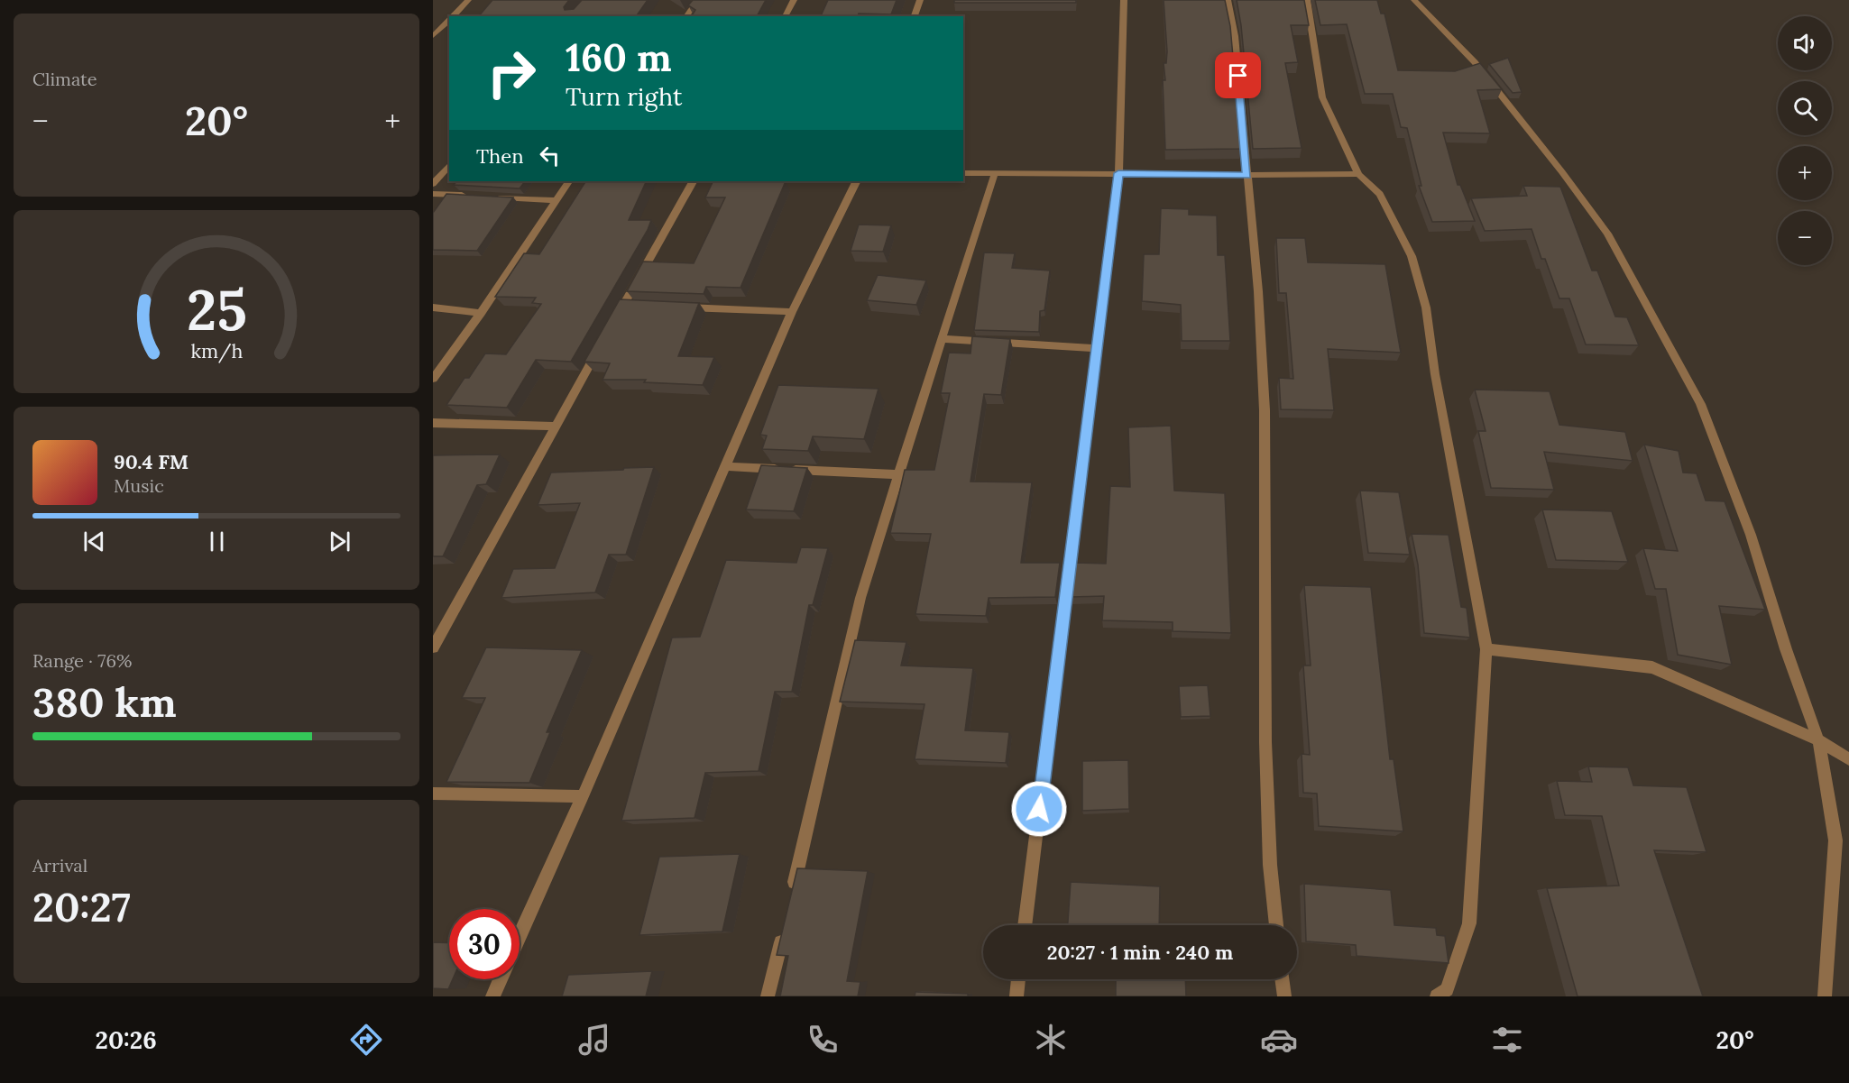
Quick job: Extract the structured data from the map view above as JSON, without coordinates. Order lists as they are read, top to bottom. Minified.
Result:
{"page":{"tile":["Climate",["Range · 76%","380 km"],["Arrival","20:27"]],"map_buttons":["+","−"],"turn":["160 m","Turn right"],"heat":["−","20°","+"],"then":"Then","song":["90.4 FM","Music"],"limit":"30","trip":"20:27 · 1 min · 240 m","tabs":["20:26","20°"],"gauge":["25","km/h"]}}
